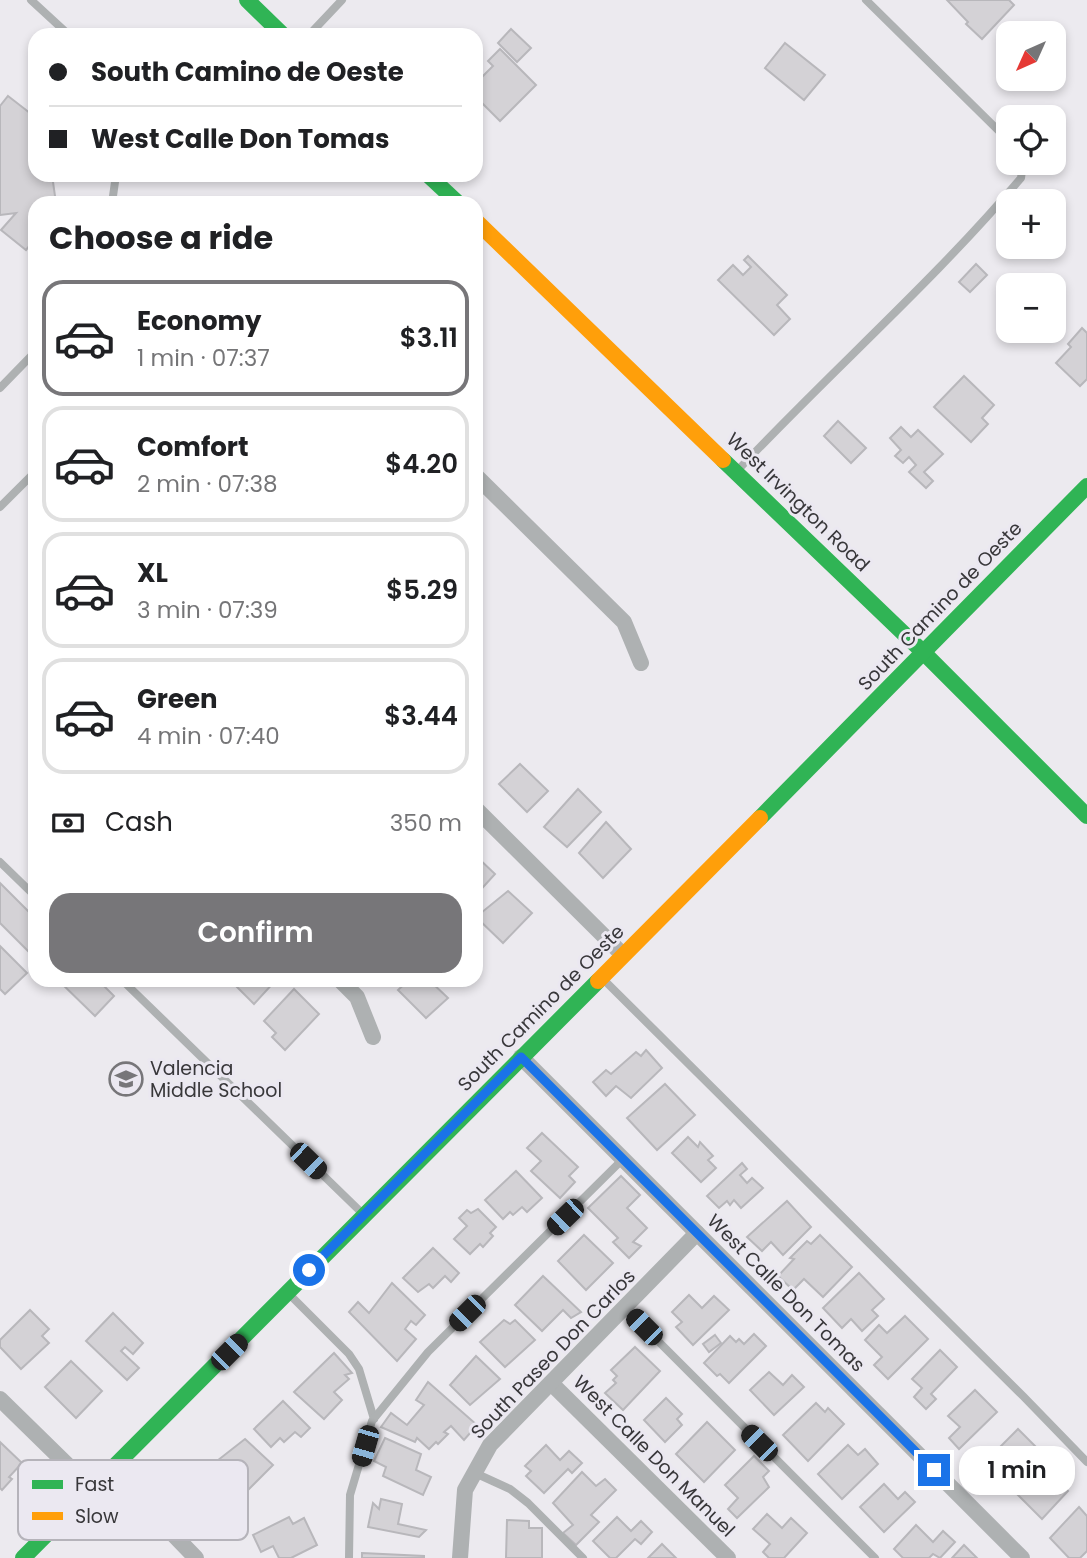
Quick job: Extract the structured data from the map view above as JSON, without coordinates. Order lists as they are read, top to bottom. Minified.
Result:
{"streets":{"street":["West Irvington Road","South Camino de Oeste","West Calle Don Tomas","South Paseo Don Carlos","West Calle Don Manuel"]},"crossings":[["West Irvington Road","South Camino de Oeste"],["South Camino de Oeste","West Calle Don Tomas"],["West Calle Don Tomas","South Paseo Don Carlos"],["South Paseo Don Carlos","West Calle Don Manuel"]],"places":{"school or university":["Valencia Middle School"]},"legend":["Fast","Slow"],"north":"bottom left","page":{"map_buttons":["+","−"],"banner":["South Camino de Oeste","West Calle Don Tomas"],"heading":"Choose a ride","list":[{"name":"Economy","note":"1 min · 07:37","value":"$3.11"},{"name":"Comfort","note":"2 min · 07:38","value":"$4.20"},{"name":"XL","note":"3 min · 07:39","value":"$5.29"},{"name":"Green","note":"4 min · 07:40","value":"$3.44"}],"pay":["Cash","350 m"],"buttons":"Confirm","bubble":"1 min"}}
